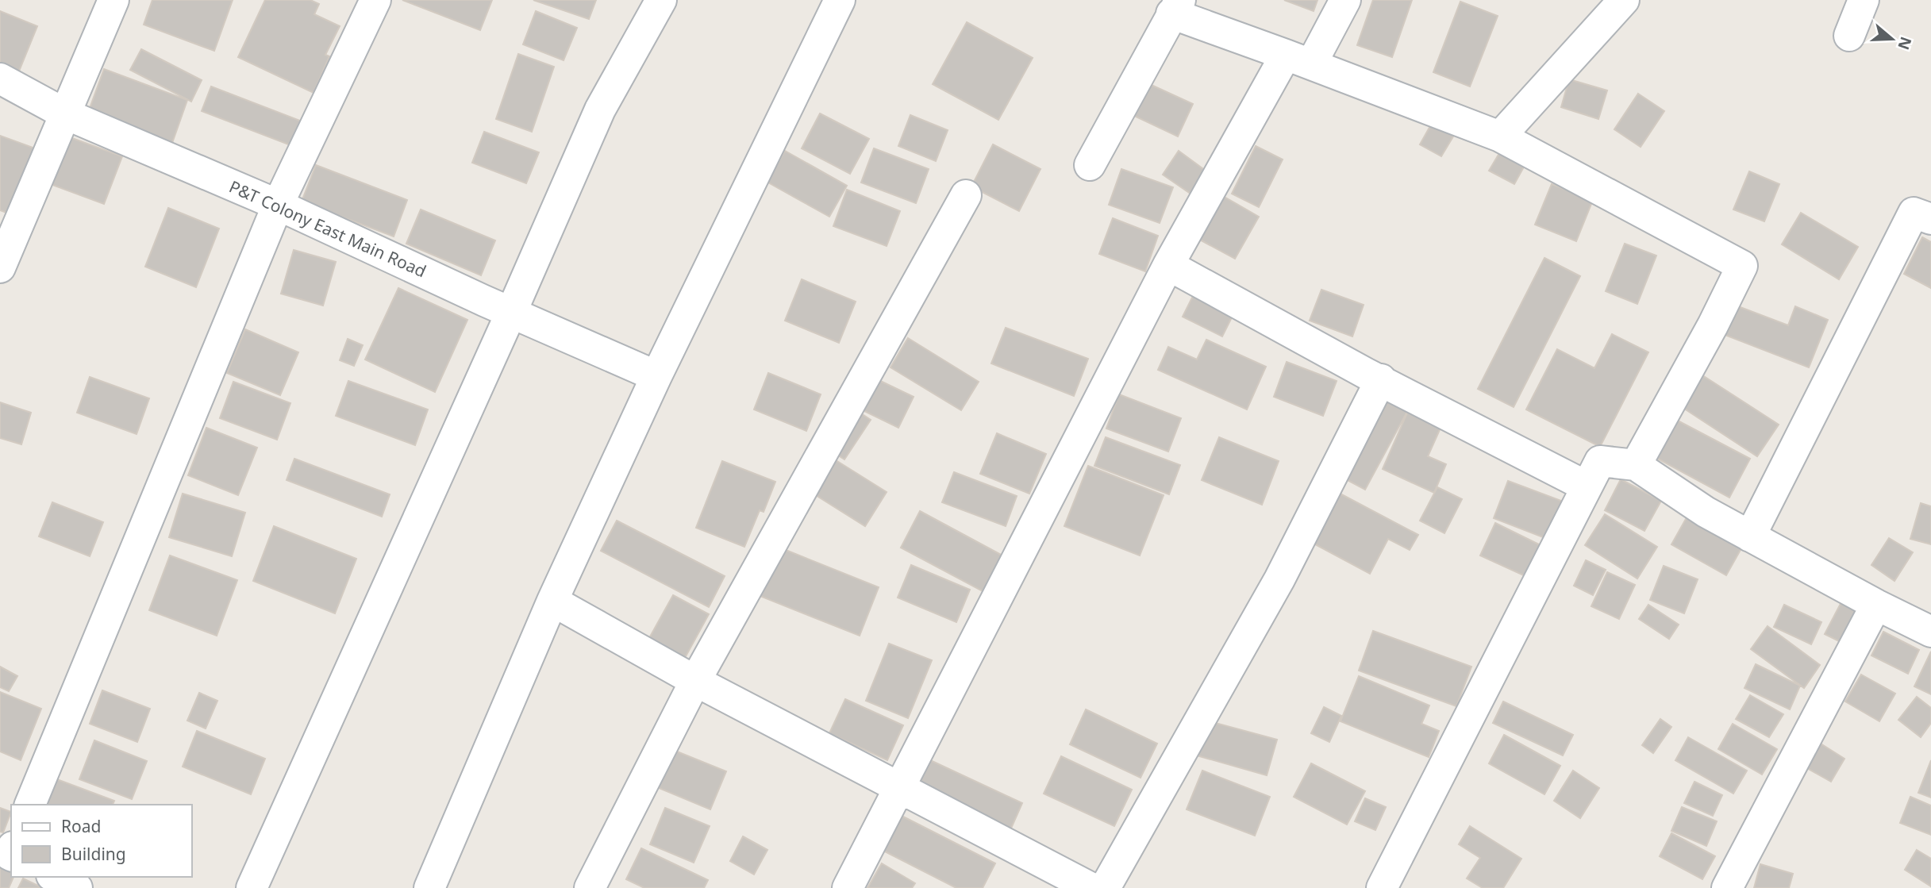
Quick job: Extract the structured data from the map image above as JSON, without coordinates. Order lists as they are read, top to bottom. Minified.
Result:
{"streets":{"street":["P&T Colony East Main Road"]},"legend":["Road","Building"],"north":"right"}
